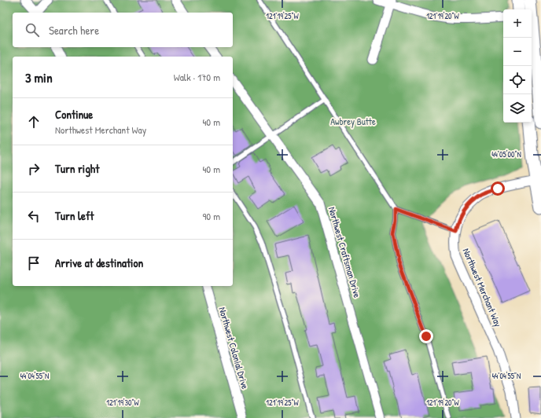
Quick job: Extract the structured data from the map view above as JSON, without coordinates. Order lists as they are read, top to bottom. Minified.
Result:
{"streets":{"street":["Northwest Craftsman Drive","Northwest Merchant Way","Northwest Colonial Drive"]},"parks":["Awbrey Butte"],"page":{"map_buttons":["+","−"],"search":"Search here","heading":["3 min","Walk · 170 m"],"list":[["Continue","Northwest Merchant Way","40 m"],["Turn right","40 m"],["Turn left","90 m"],"Arrive at destination"]},"coordinates":["121°19'25\"W","121°19'20\"W","44°05'00\"N","44°04'55\"N","121°19'30\"W"]}
